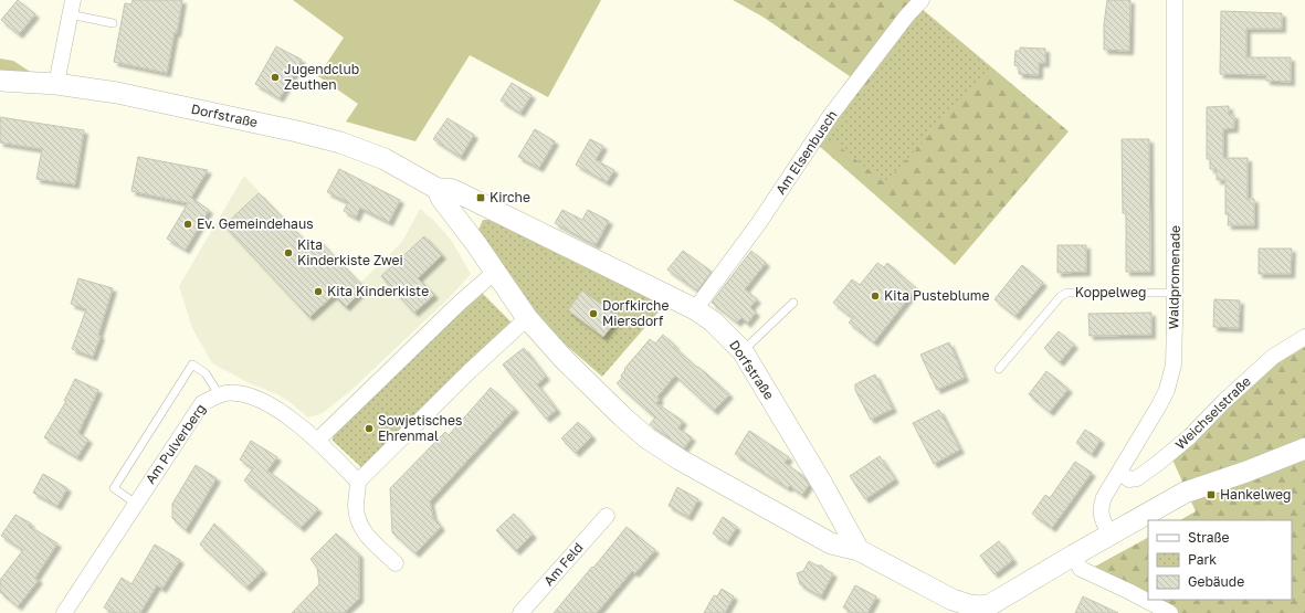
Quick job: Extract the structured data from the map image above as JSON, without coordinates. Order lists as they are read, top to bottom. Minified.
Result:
{"streets":{"main road":["Dorfstraße"],"street":["Am Elsenbusch","Waldpromenade","Weichselstraße","Am Pulverberg","Am Feld"],"lane":["Koppelweg"]},"crossings":[["Dorfstraße","Am Elsenbusch"],["Dorfstraße","Waldpromenade"],["Waldpromenade","Koppelweg"],["Waldpromenade","Weichselstraße"]],"places":{"other":["Jugendclub Zeuthen","Ev. Gemeindehaus","Kita Kinderkiste Zwei","Kita Kinderkiste","Kita Pusteblume","Dorfkirche Miersdorf","Sowjetisches Ehrenmal"],"transit":["Kirche","Hankelweg"]},"legend":["Straße","Park","Gebäude"]}
